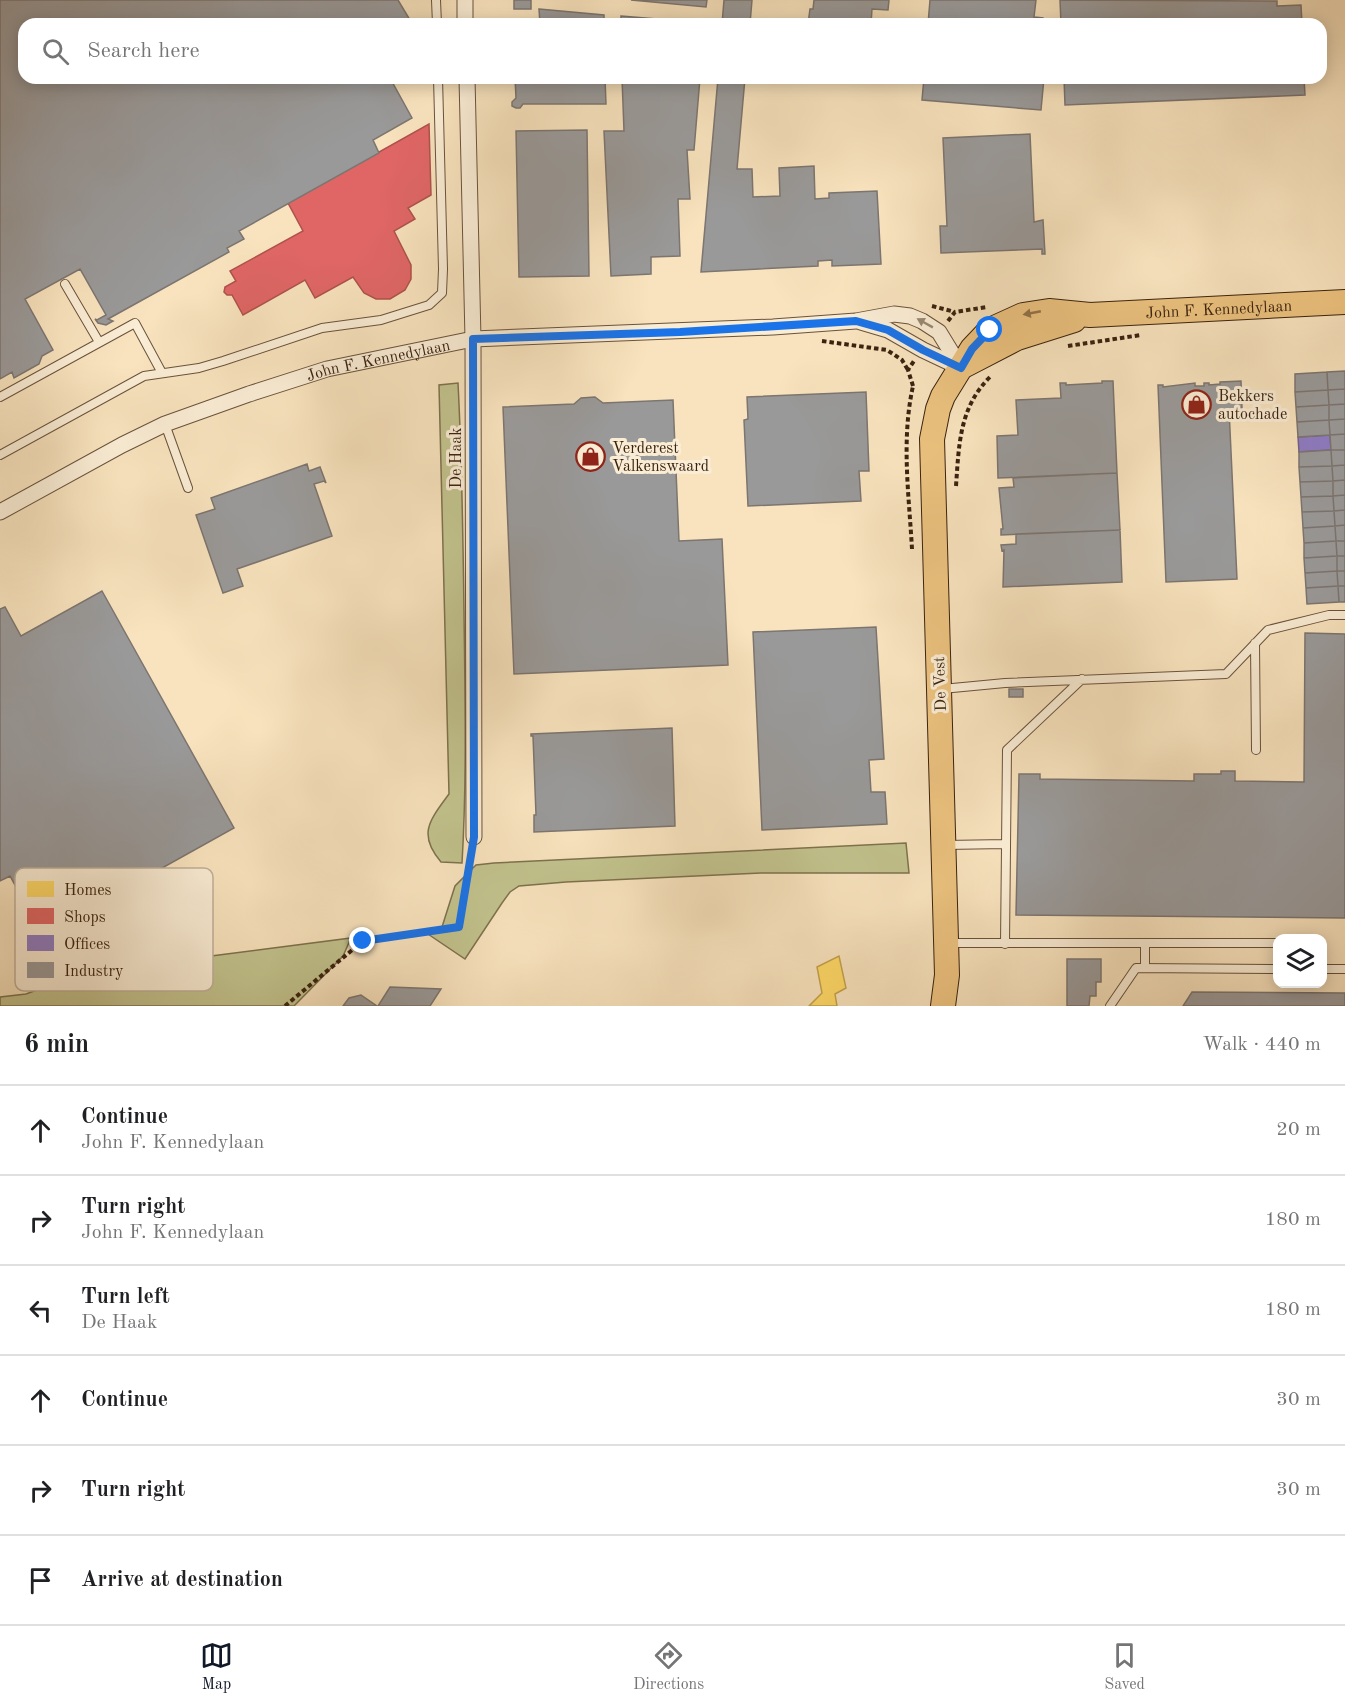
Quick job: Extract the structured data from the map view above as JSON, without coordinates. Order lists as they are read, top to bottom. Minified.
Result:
{"streets":{"main road":["John F. Kennedylaan","De Vest"],"street":["De Haak"]},"crossings":[["John F. Kennedylaan","De Haak"],["John F. Kennedylaan","De Vest"]],"places":{"shop":["Bekkers autochade","Verderest Valkenswaard"]},"legend":["Homes","Shops","Offices","Industry"],"page":{"search":"Search here","heading":["6 min","Walk · 440 m"],"list":[["Continue","John F. Kennedylaan","20 m"],["Turn right","John F. Kennedylaan","180 m"],["Turn left","De Haak","180 m"],["Continue","30 m"],["Turn right","30 m"],"Arrive at destination"],"nav":["Map","Directions","Saved"]}}
